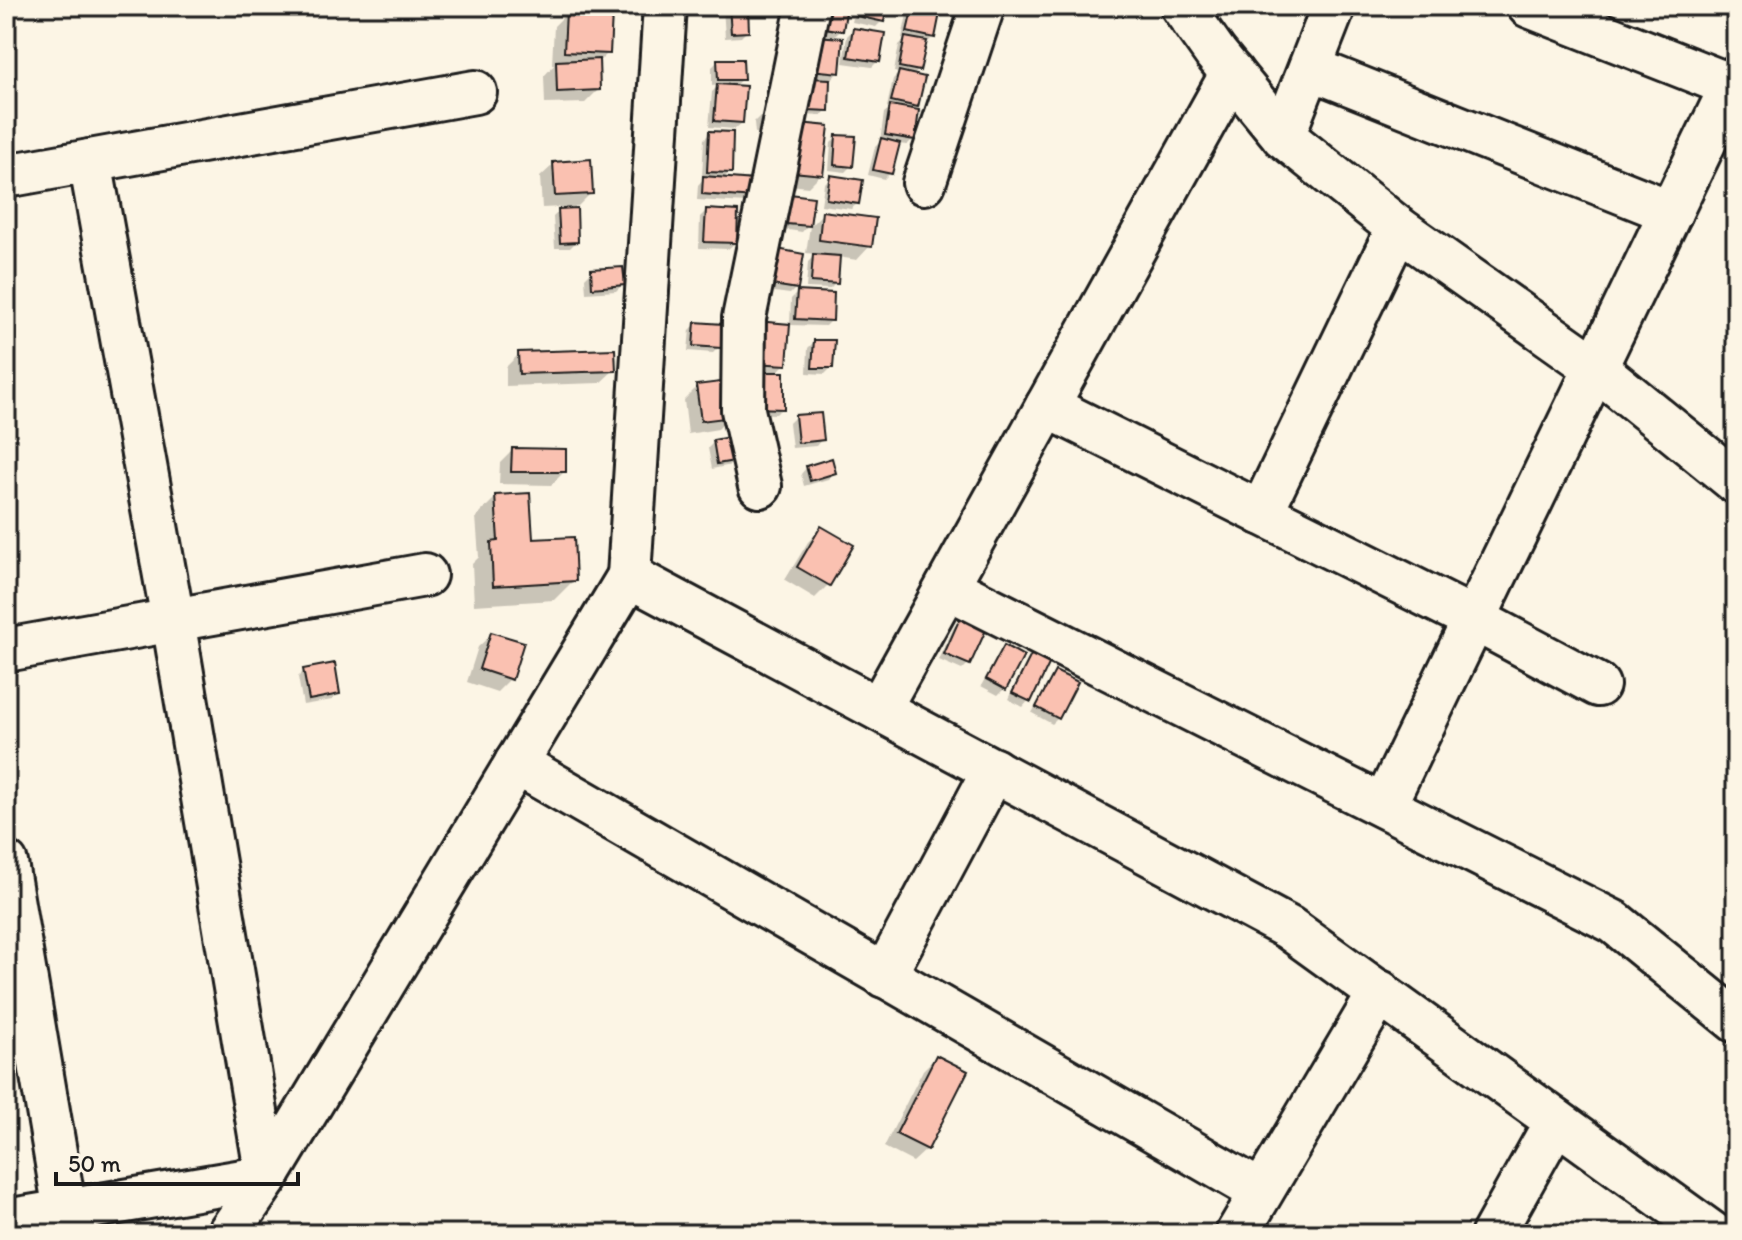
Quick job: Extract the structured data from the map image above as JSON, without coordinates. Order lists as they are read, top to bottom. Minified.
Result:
{"scale_bar":"50 m"}
